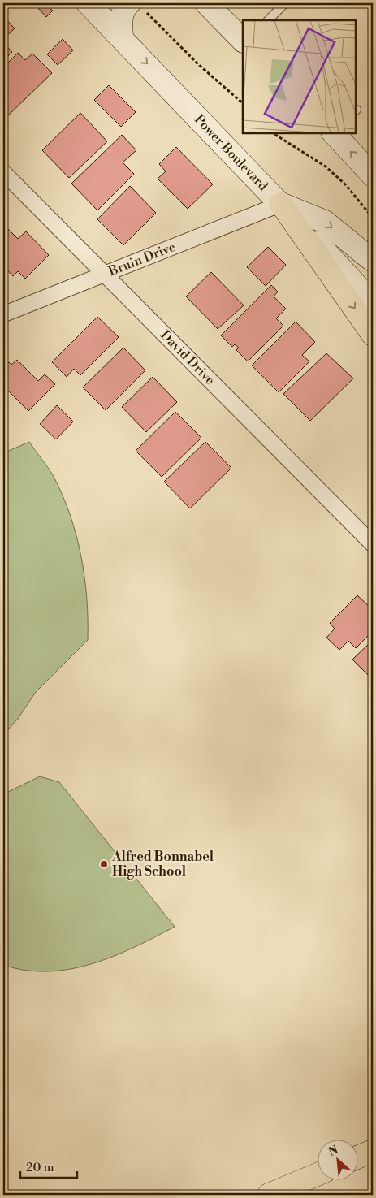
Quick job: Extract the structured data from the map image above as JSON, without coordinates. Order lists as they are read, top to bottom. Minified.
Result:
{"streets":{"main road":["Power Boulevard"],"street":["Bruin Drive","David Drive"]},"crossings":[["Power Boulevard","Bruin Drive"],["Bruin Drive","David Drive"]],"one_way":["Power Boulevard"],"places":["Alfred Bonnabel High School"],"scale_bar":"20 m","north":"top left"}
